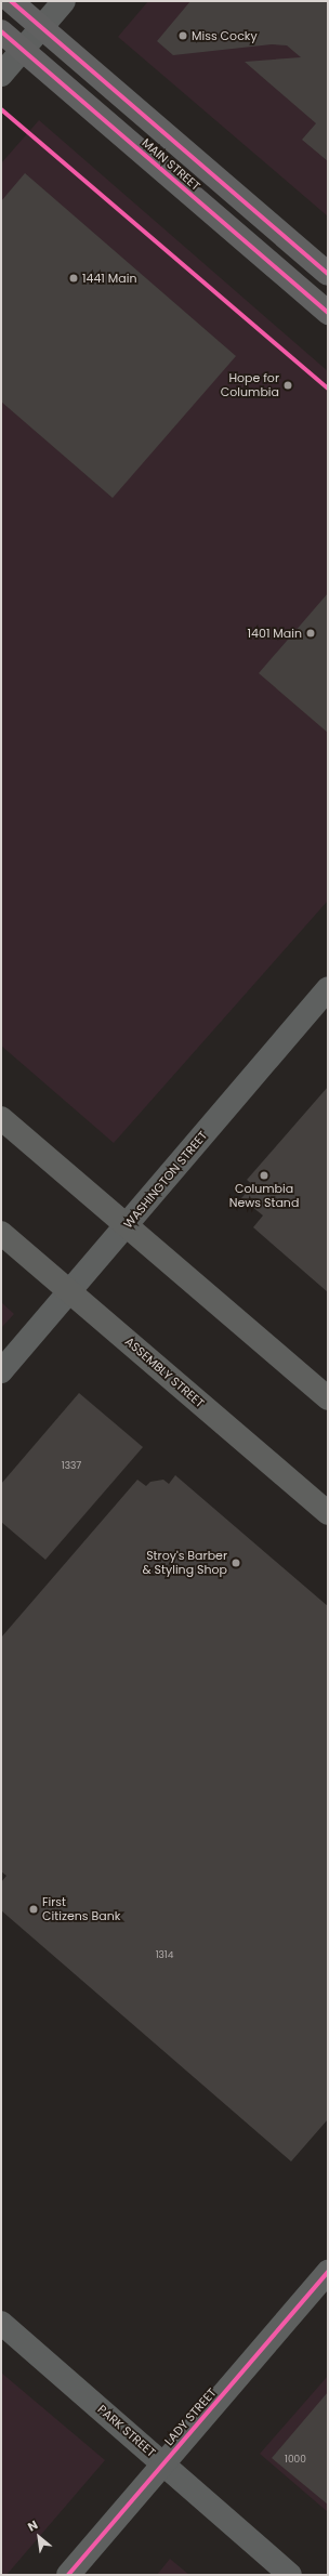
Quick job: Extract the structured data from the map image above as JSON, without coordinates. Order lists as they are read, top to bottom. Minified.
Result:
{"streets":{"main road":["MAIN STREET","ASSEMBLY STREET"],"street":["WASHINGTON STREET","LADY STREET","PARK STREET"]},"crossings":[["WASHINGTON STREET","ASSEMBLY STREET"],["LADY STREET","PARK STREET"]],"places":["Miss Cocky","1441 Main","Hope for Columbia","1401 Main","Columbia News Stand","Stroy's Barber & Styling Shop","First Citizens Bank"],"house_numbers":["1337","1314","1000"],"north":"top left"}
